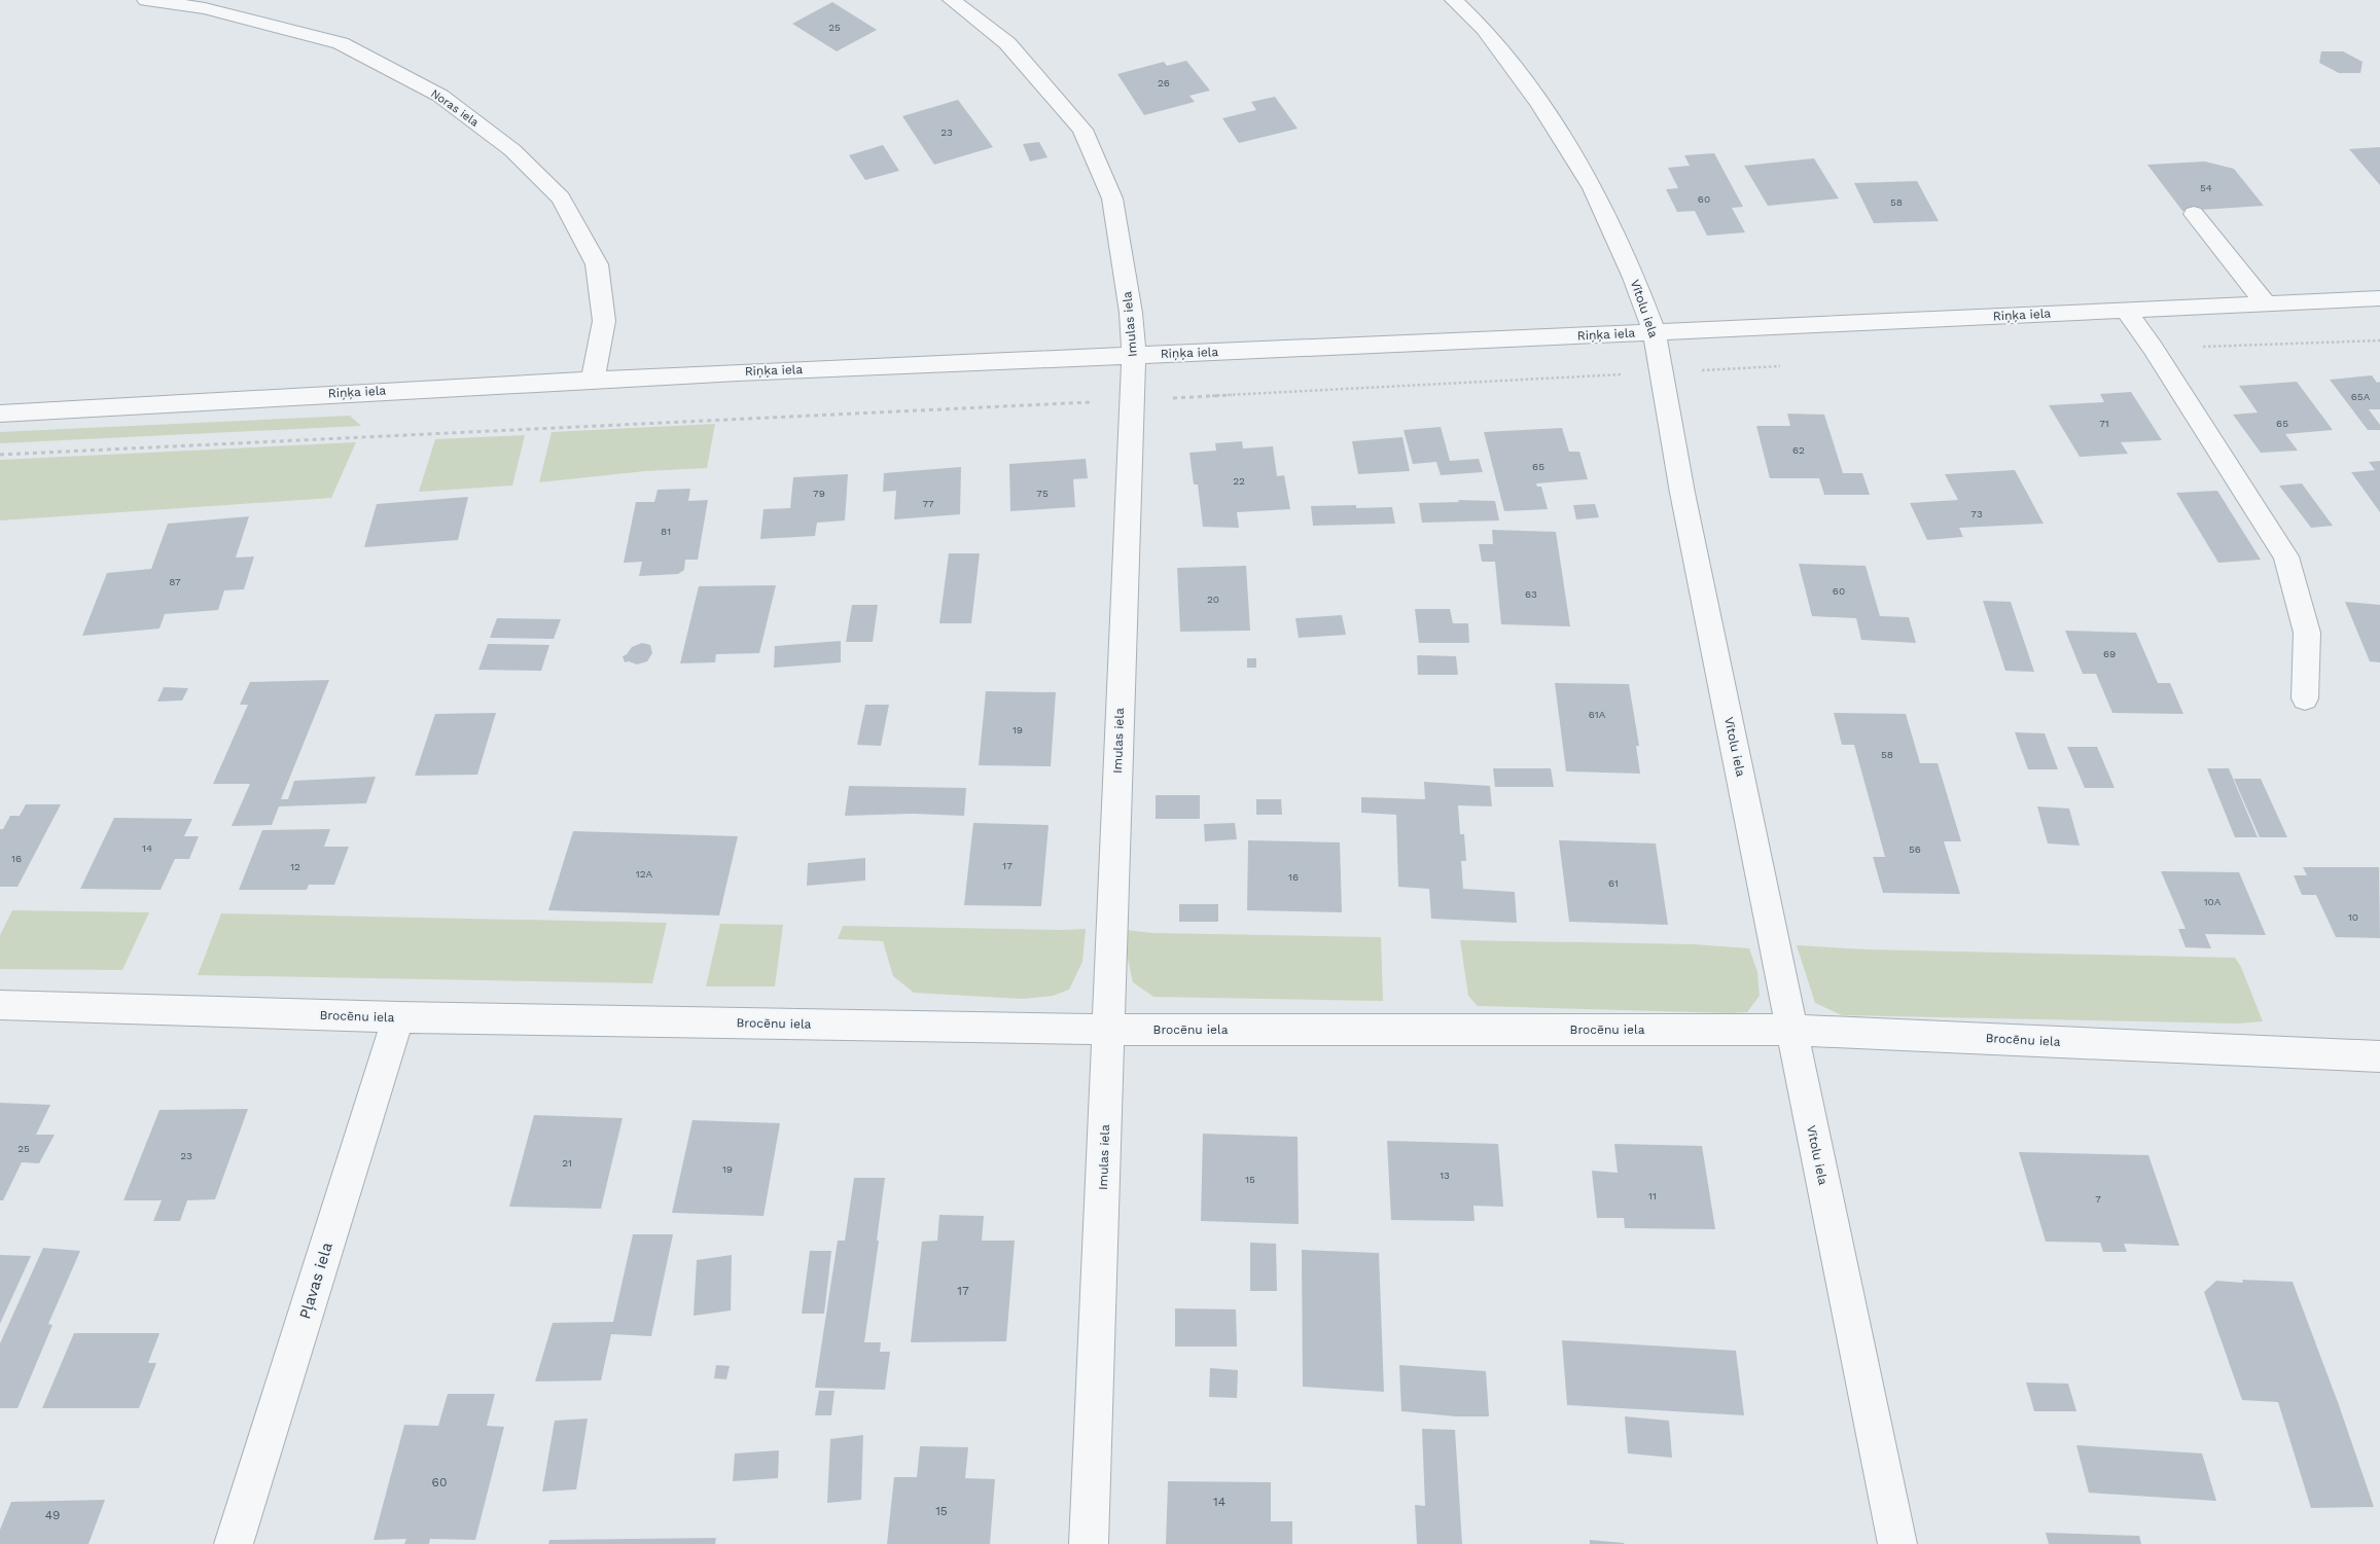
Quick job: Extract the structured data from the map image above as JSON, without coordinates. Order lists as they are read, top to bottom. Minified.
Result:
{"streets":{"street":["Noras iela","Vītolu iela","Riņķa iela","Imulas iela","Brocēnu iela","Pļavas iela"]},"crossings":[["Noras iela","Riņķa iela"],["Vītolu iela","Riņķa iela"],["Vītolu iela","Brocēnu iela"],["Riņķa iela","Imulas iela"],["Imulas iela","Brocēnu iela"],["Brocēnu iela","Pļavas iela"]],"house_numbers":["25","26","23","54","60","58","65A","71","65","62","65","22","79","75","77","73","81","87","60","63","20","69","61A","19","58","14","56","16","17","12","12A","16","61","10A","10","25","23","21","19","13","15","11","7","17","60","14","15","49"]}
